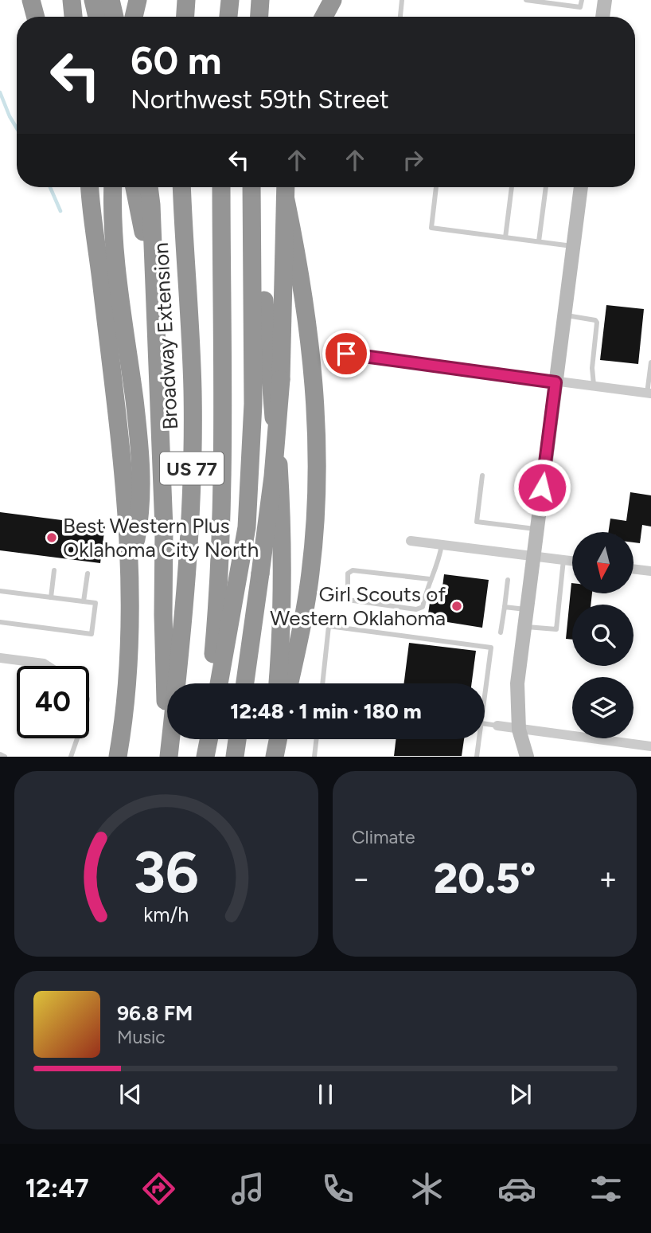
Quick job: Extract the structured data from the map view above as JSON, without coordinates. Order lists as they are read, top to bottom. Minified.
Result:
{"streets":{"highway":["Broadway Extension","US 77"]},"places":["Best Western Plus Oklahoma City North","Girl Scouts of Western Oklahoma"],"north":"bottom","page":{"turn":["60 m","Northwest 59th Street"],"limit":"40","trip":"12:48 · 1 min · 180 m","tile":"Climate","heat":["−","20.5°","+"],"song":["96.8 FM","Music"],"tabs":"12:47","gauge":["36","km/h"]}}
